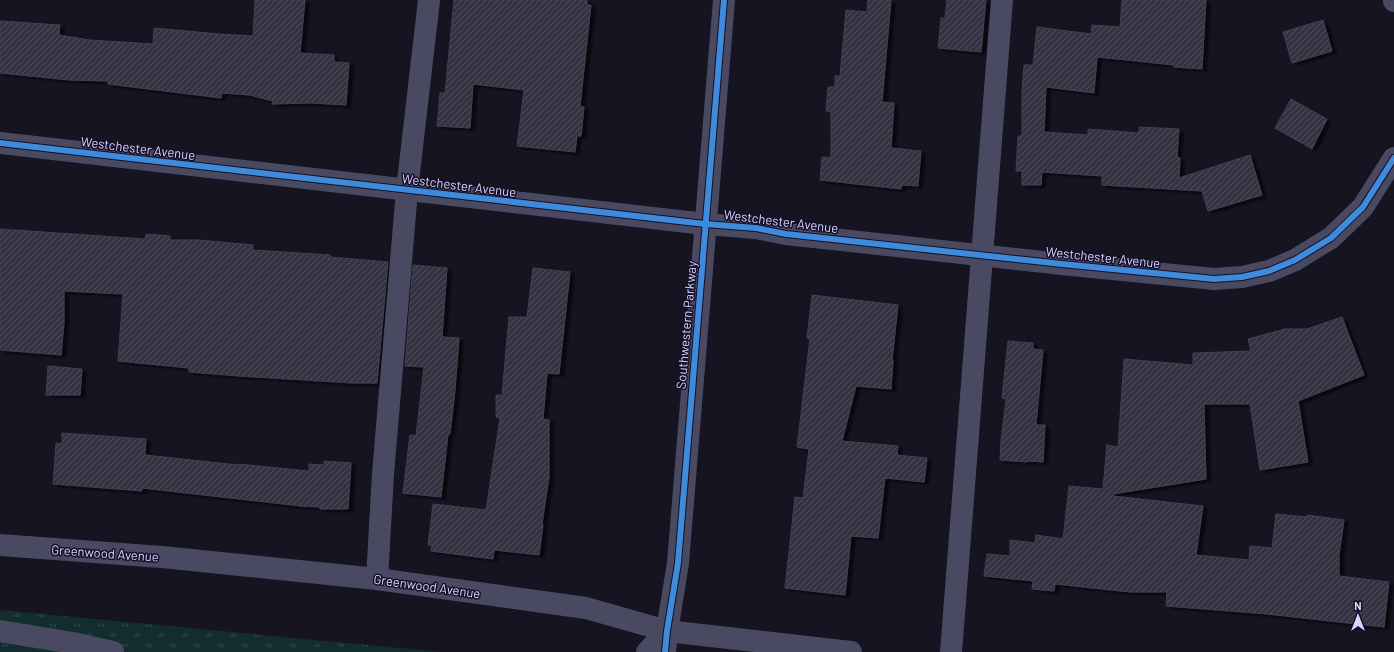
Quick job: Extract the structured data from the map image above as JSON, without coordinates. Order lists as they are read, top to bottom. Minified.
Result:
{"streets":{"street":["Westchester Avenue","Southwestern Parkway","Greenwood Avenue"]},"crossings":[["Westchester Avenue","Southwestern Parkway"],["Southwestern Parkway","Greenwood Avenue"]],"north":"top"}
